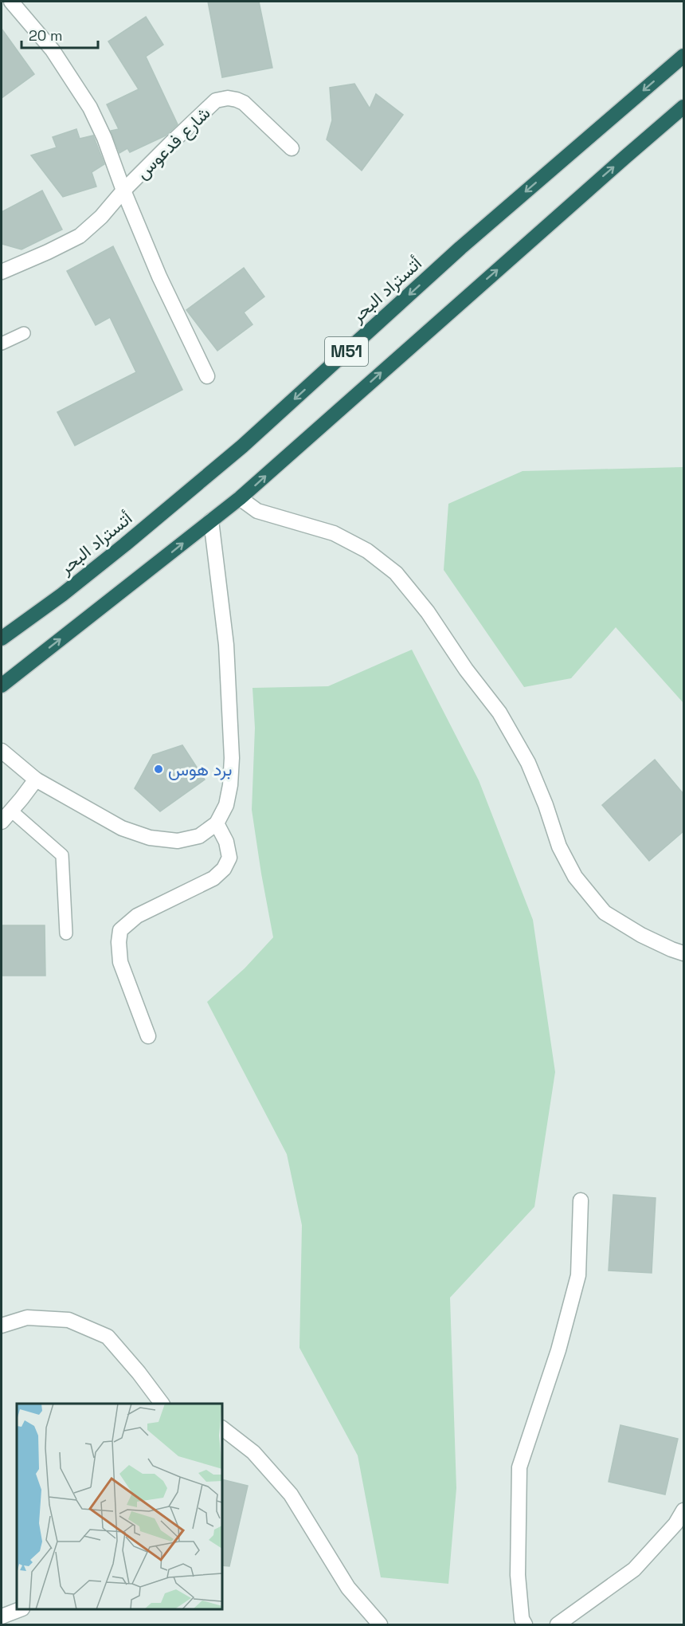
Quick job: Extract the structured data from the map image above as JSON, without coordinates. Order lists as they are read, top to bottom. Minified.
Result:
{"streets":{"highway":["أتستراد البحر","M51"],"street":["شارع فدعوس"]},"places":["برد هوس"],"scale_bar":"20 m"}
